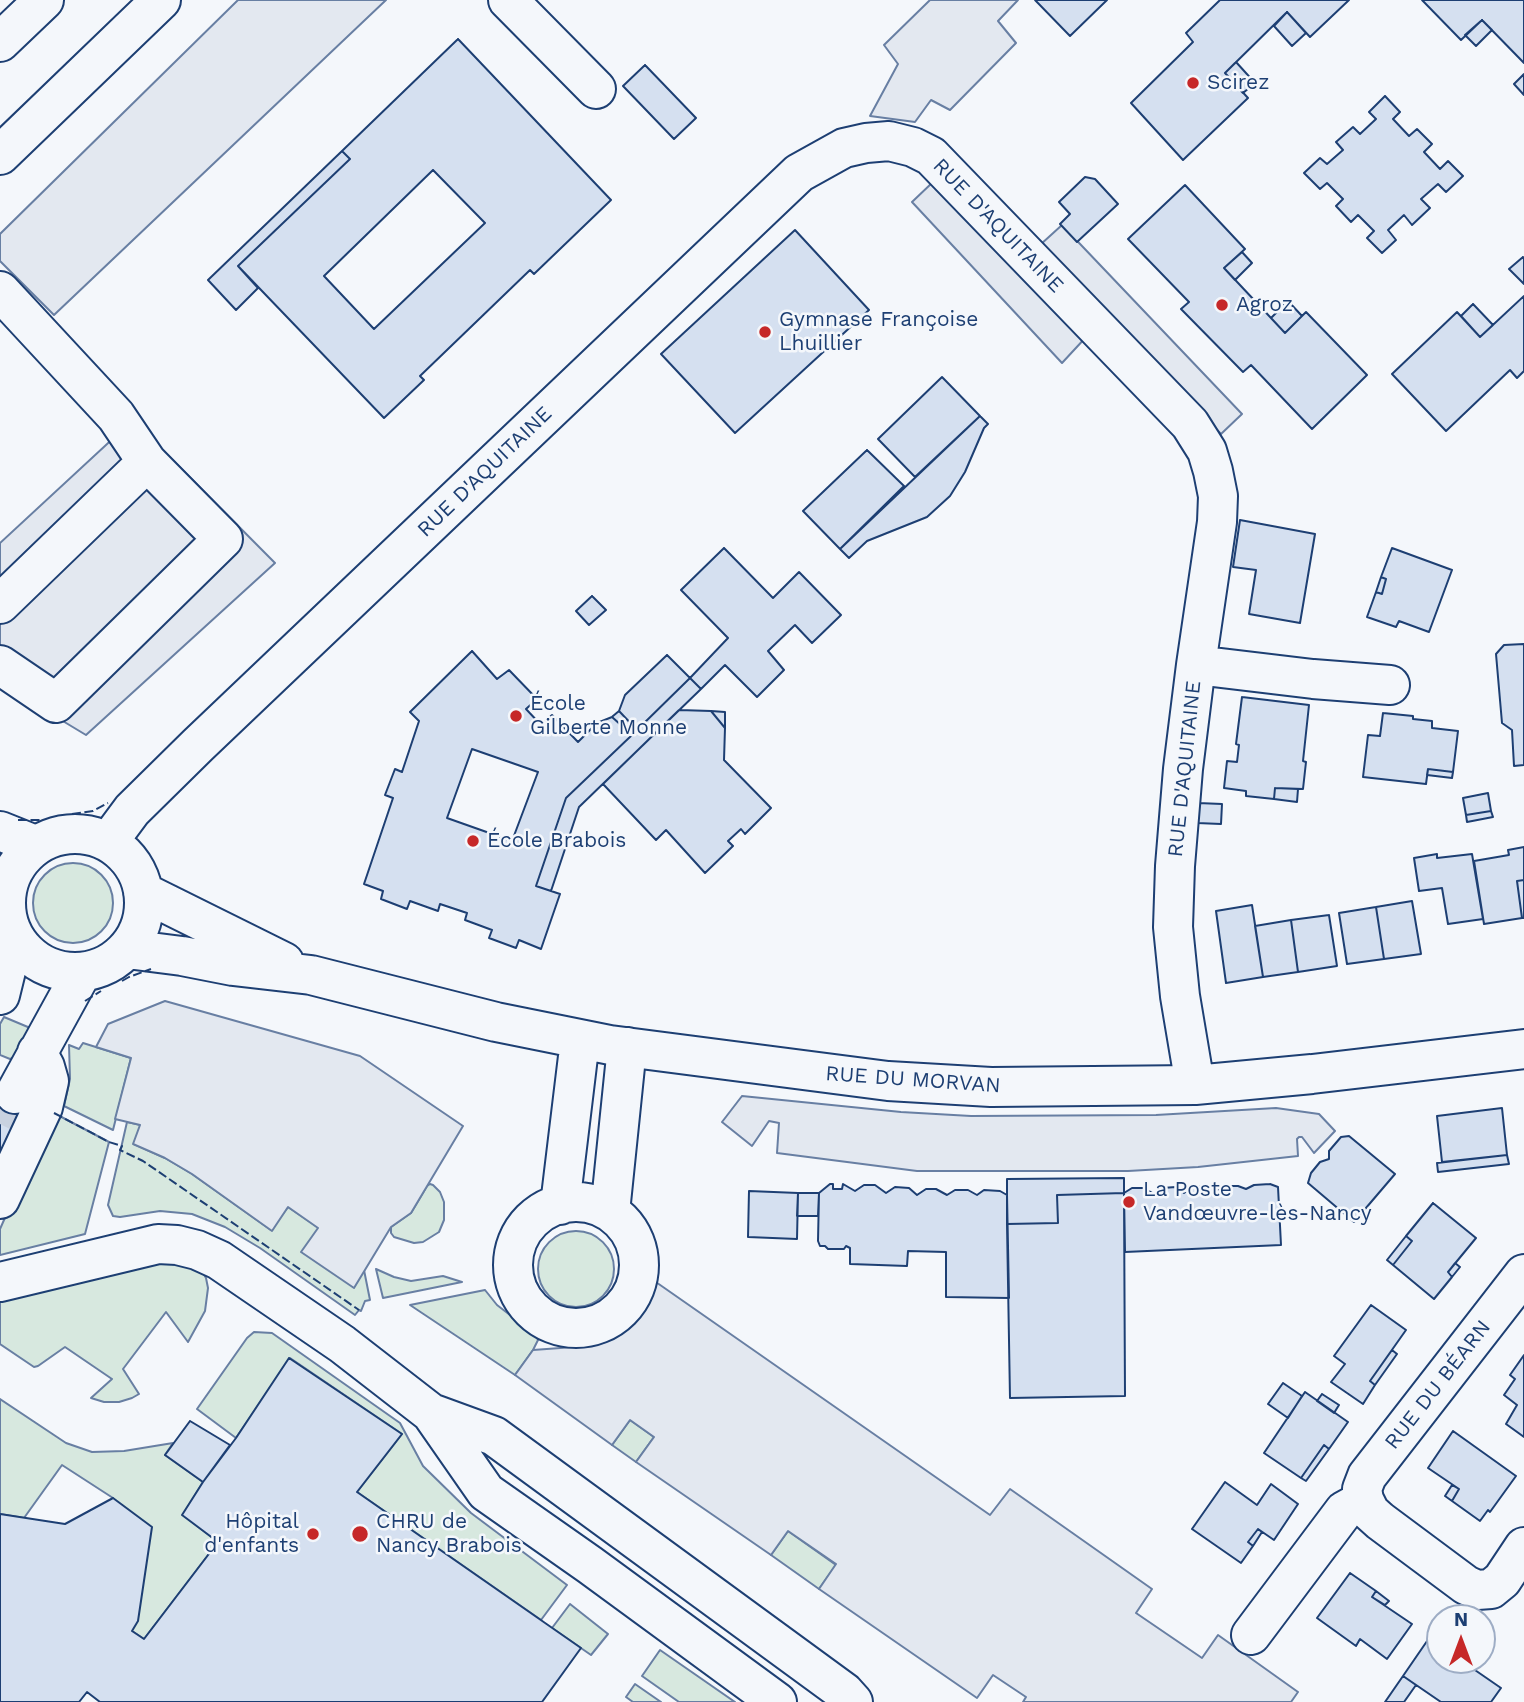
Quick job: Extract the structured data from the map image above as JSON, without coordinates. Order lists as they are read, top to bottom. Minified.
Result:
{"streets":{"street":["RUE D'AQUITAINE","RUE DU MORVAN","RUE DU BÉARN"]},"crossings":[["RUE D'AQUITAINE","RUE DU MORVAN"]],"places":["Scirez","Agroz","Gymnase Françoise Lhuillier","École Gilberte Monne","École Brabois","La Poste Vandœuvre-lès-Nancy","Hôpital d'enfants","CHRU de Nancy Brabois"],"north":"top"}
